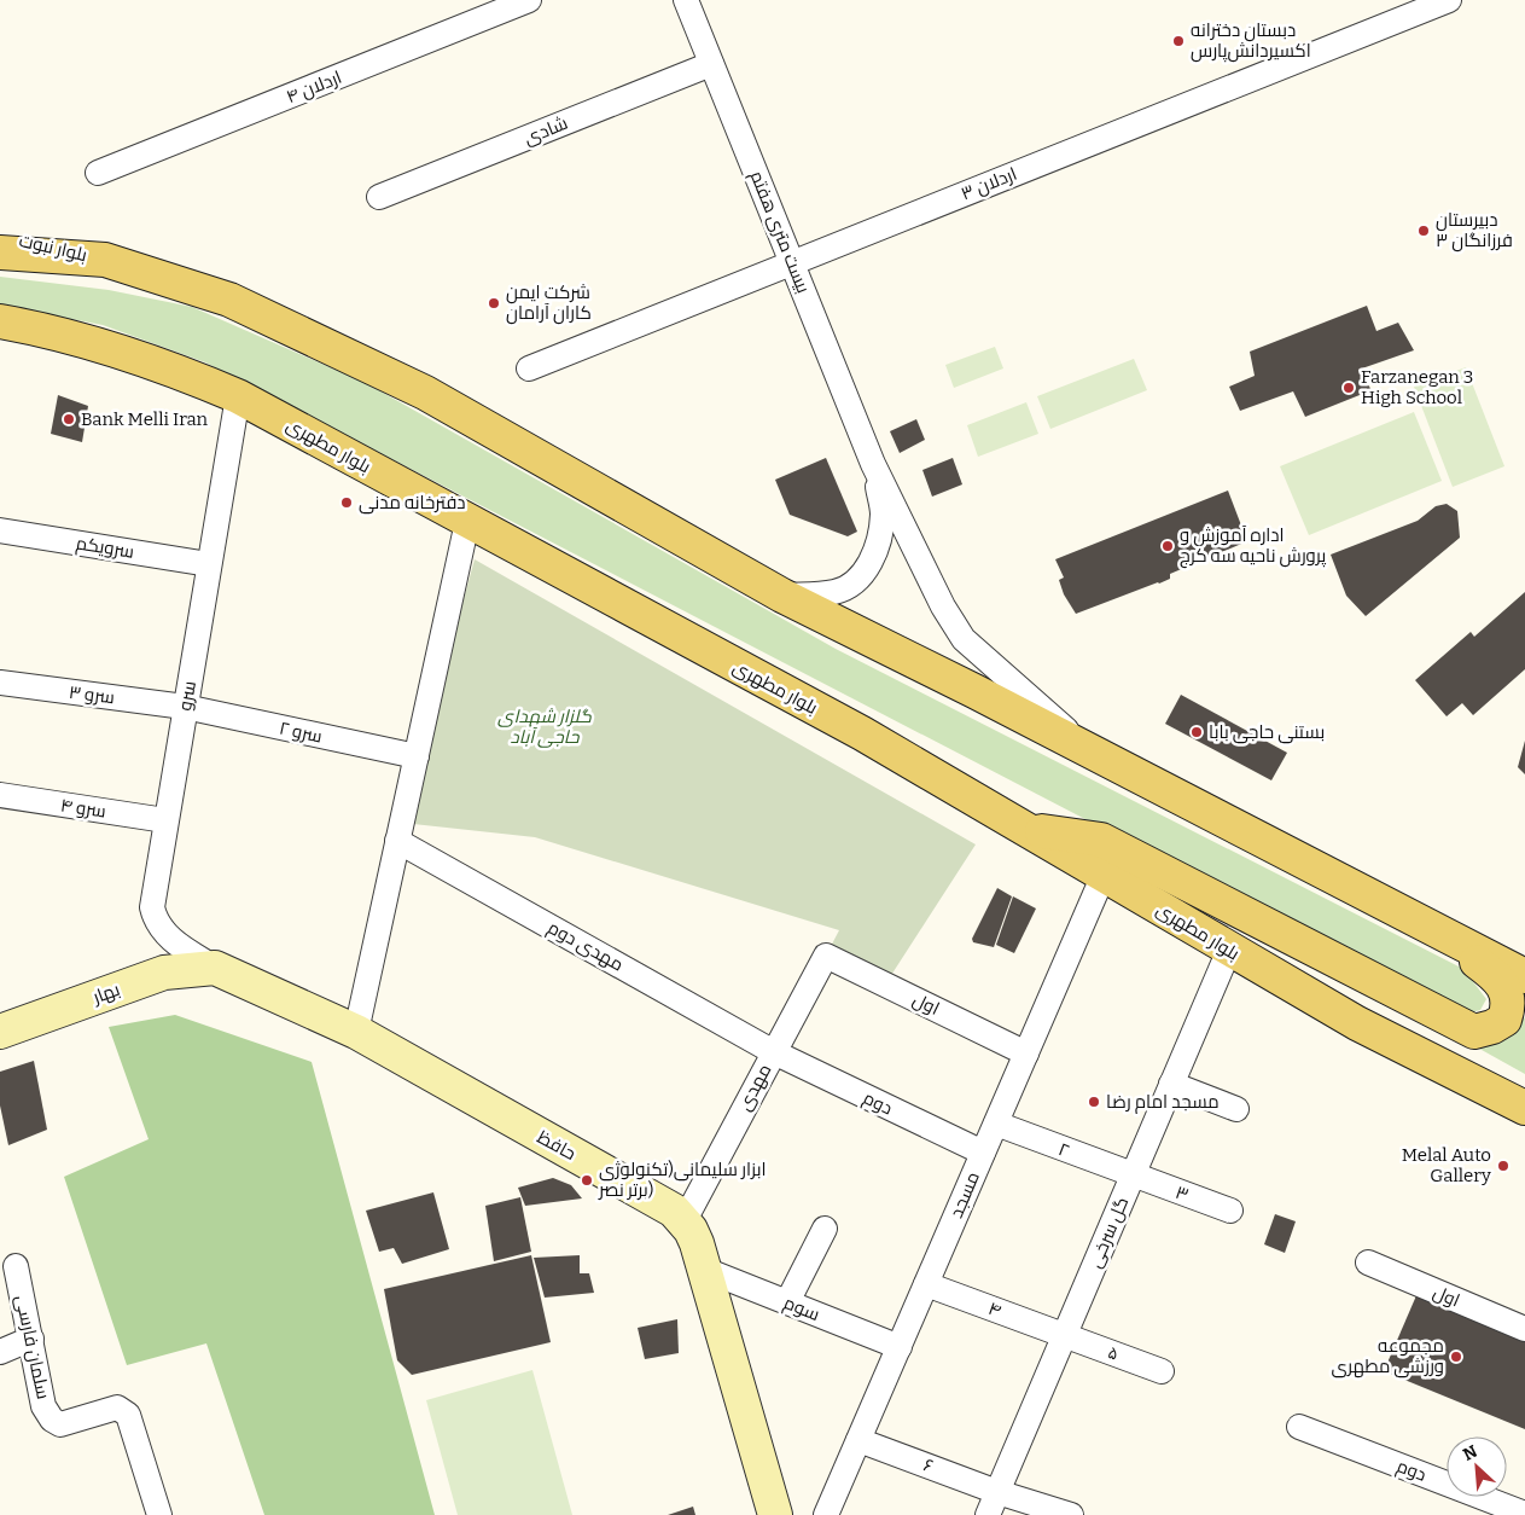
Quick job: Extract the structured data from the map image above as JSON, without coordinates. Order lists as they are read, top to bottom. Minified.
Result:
{"streets":{"main road":["بلوار نبوت","بلوار مطهری"],"street":["اردلان ۴","شادی","اردلان ۳","بیست متری هفتم","سرویکم","سرو ۳","سرو","سرو ۲","سرو ۴","مهدی دوم","بهار","اول","مهدی","دوم","حافظ","۲","۳","مسجد","گل سرخی","سوم","۴","سلمان فارسی","۵","۶"]},"crossings":[["شادی","بیست متری هفتم"],["اردلان ۳","بیست متری هفتم"],["بلوار مطهری","سرو"],["بلوار مطهری","مسجد"],["بلوار مطهری","گل سرخی"],["سرویکم","سرو"],["سرو ۳","سرو"],["سرو ۳","سرو ۲"],["سرو","سرو ۲"],["سرو","سرو ۴"],["سرو","بهار"],["سرو","حافظ"],["مهدی دوم","مهدی"],["مهدی دوم","دوم"],["بهار","حافظ"],["اول","مهدی"],["اول","مسجد"],["مهدی","دوم"],["مهدی","حافظ"],["دوم","مسجد"],["۲","۳"],["۲","مسجد"],["۲","گل سرخی"],["۳","گل سرخی"],["مسجد","سوم"],["مسجد","۴"],["مسجد","۶"],["گل سرخی","۴"],["گل سرخی","۵"],["گل سرخی","۶"],["۴","۵"]],"parks":["گلزار شهدای حاجی آباد"],"places":["دبستان دخترانه اکسیردانش‌پارس","دبیرستان فرزانگان ۳","شرکت ایمن کاران آرامان","Farzanegan 3 High School","Bank Melli Iran","دفترخانه مدنی","اداره آموزش و پرورش ناحیه سه کرج","بستنی حاجی بابا","مسجد امام رضا","Melal Auto Gallery","ابزار سلیمانی(تکنولوژی برتر نصر)","مجموعه ورزشی مطهری"],"north":"top left"}
